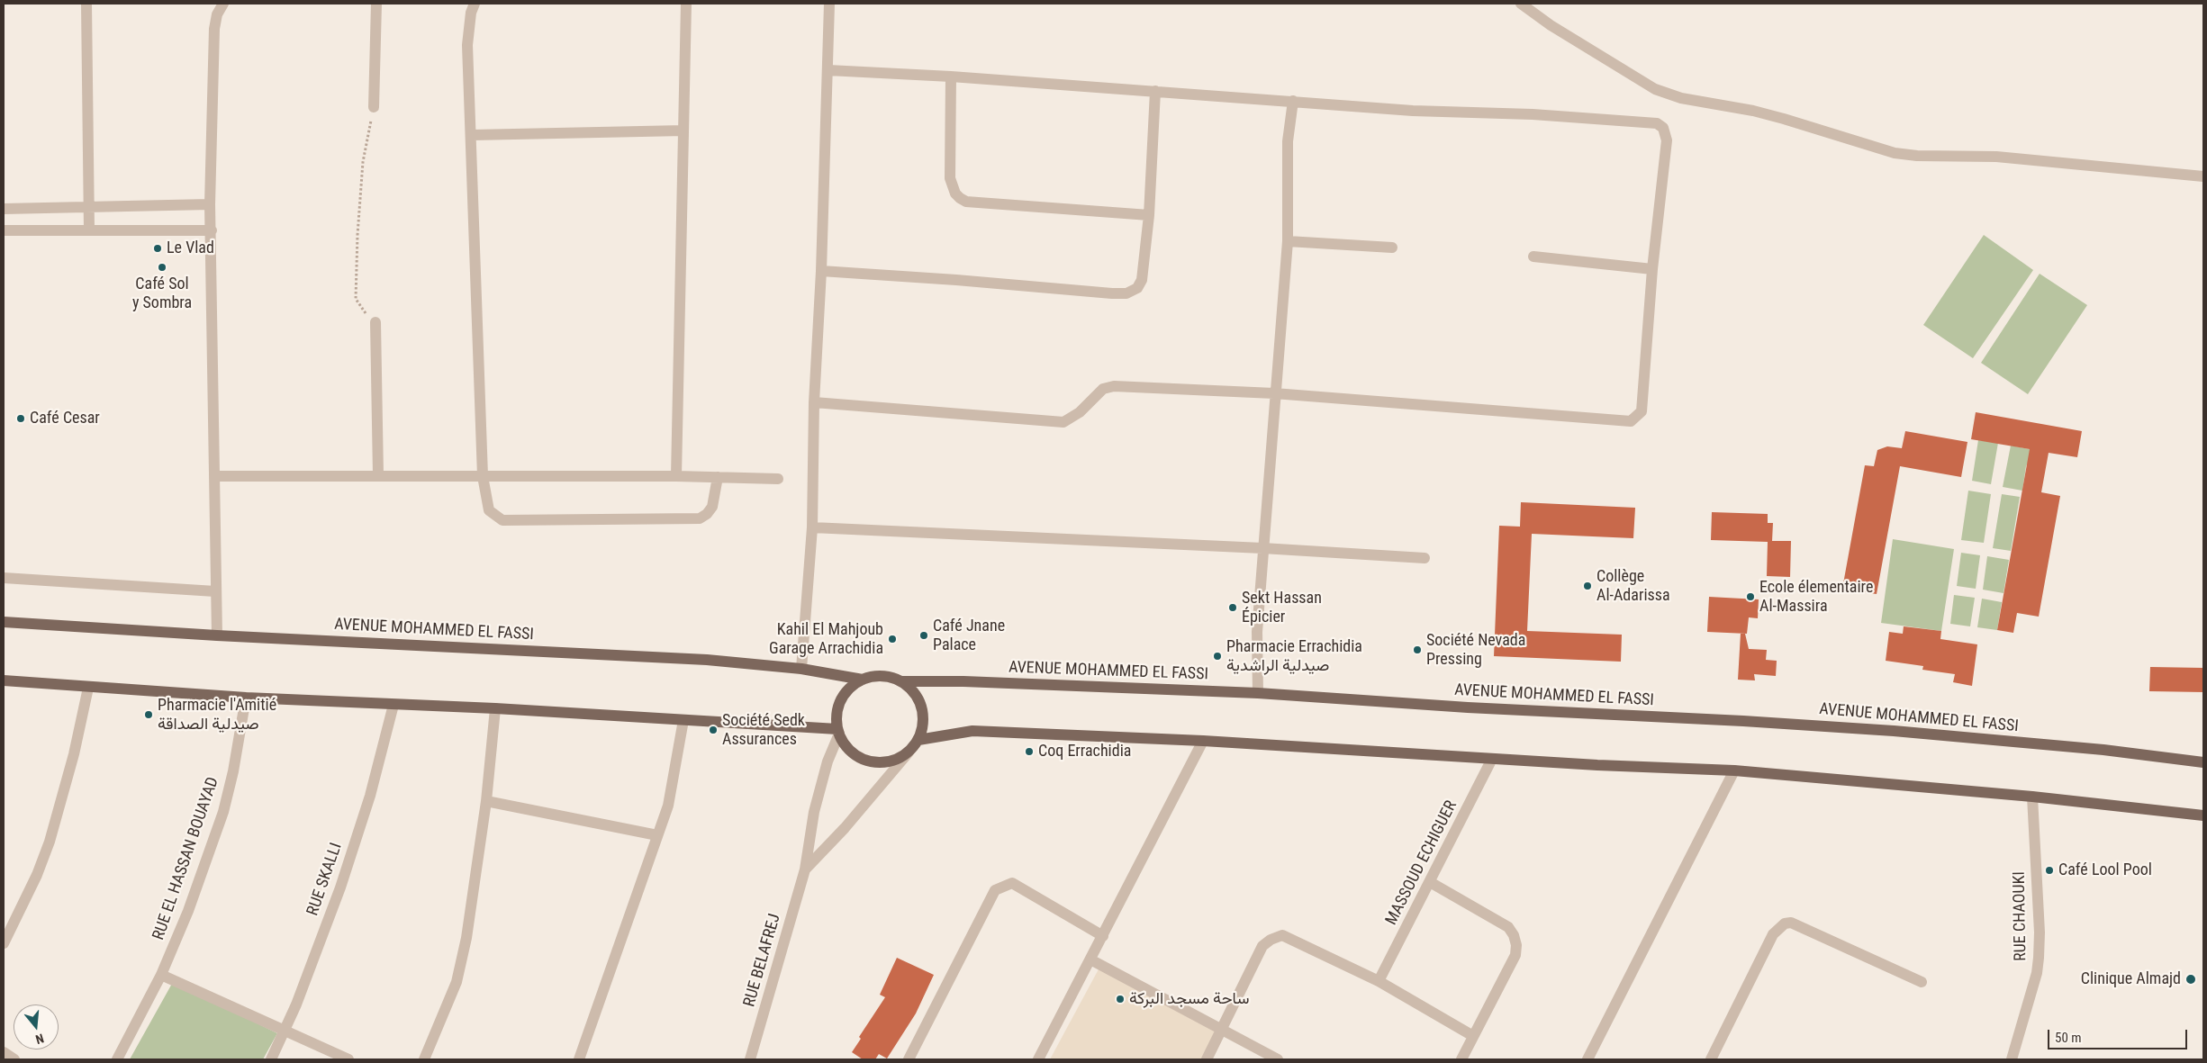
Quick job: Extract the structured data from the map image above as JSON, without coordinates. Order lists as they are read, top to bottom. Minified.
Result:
{"streets":{"main road":["AVENUE MOHAMMED EL FASSI"],"street":["RUE EL HASSAN BOUAYAD","MASSOUD ECHIGUER","RUE SKALLI","RUE CHAOUKI","RUE BELAFREJ"]},"crossings":[["AVENUE MOHAMMED EL FASSI","RUE BELAFREJ"]],"places":["Le Vlad","Café Sol y Sombra","Café Cesar","Collège Al-Adarissa","Ecole élementaire Al-Massira","Sekt Hassan Épicier","Café Jnane Palace","Kahil El Mahjoub Garage Arrachidia","Société Nevada Pressing","Pharmacie Errachidia صيدلية الراشدية","Pharmacie l'Amitié صيدلية الصداقة","Société Sedk Assurances","Coq Errachidia","Café Lool Pool","Clinique Almajd","ساحة مسجد البركة"],"scale_bar":"50 m","north":"bottom"}
